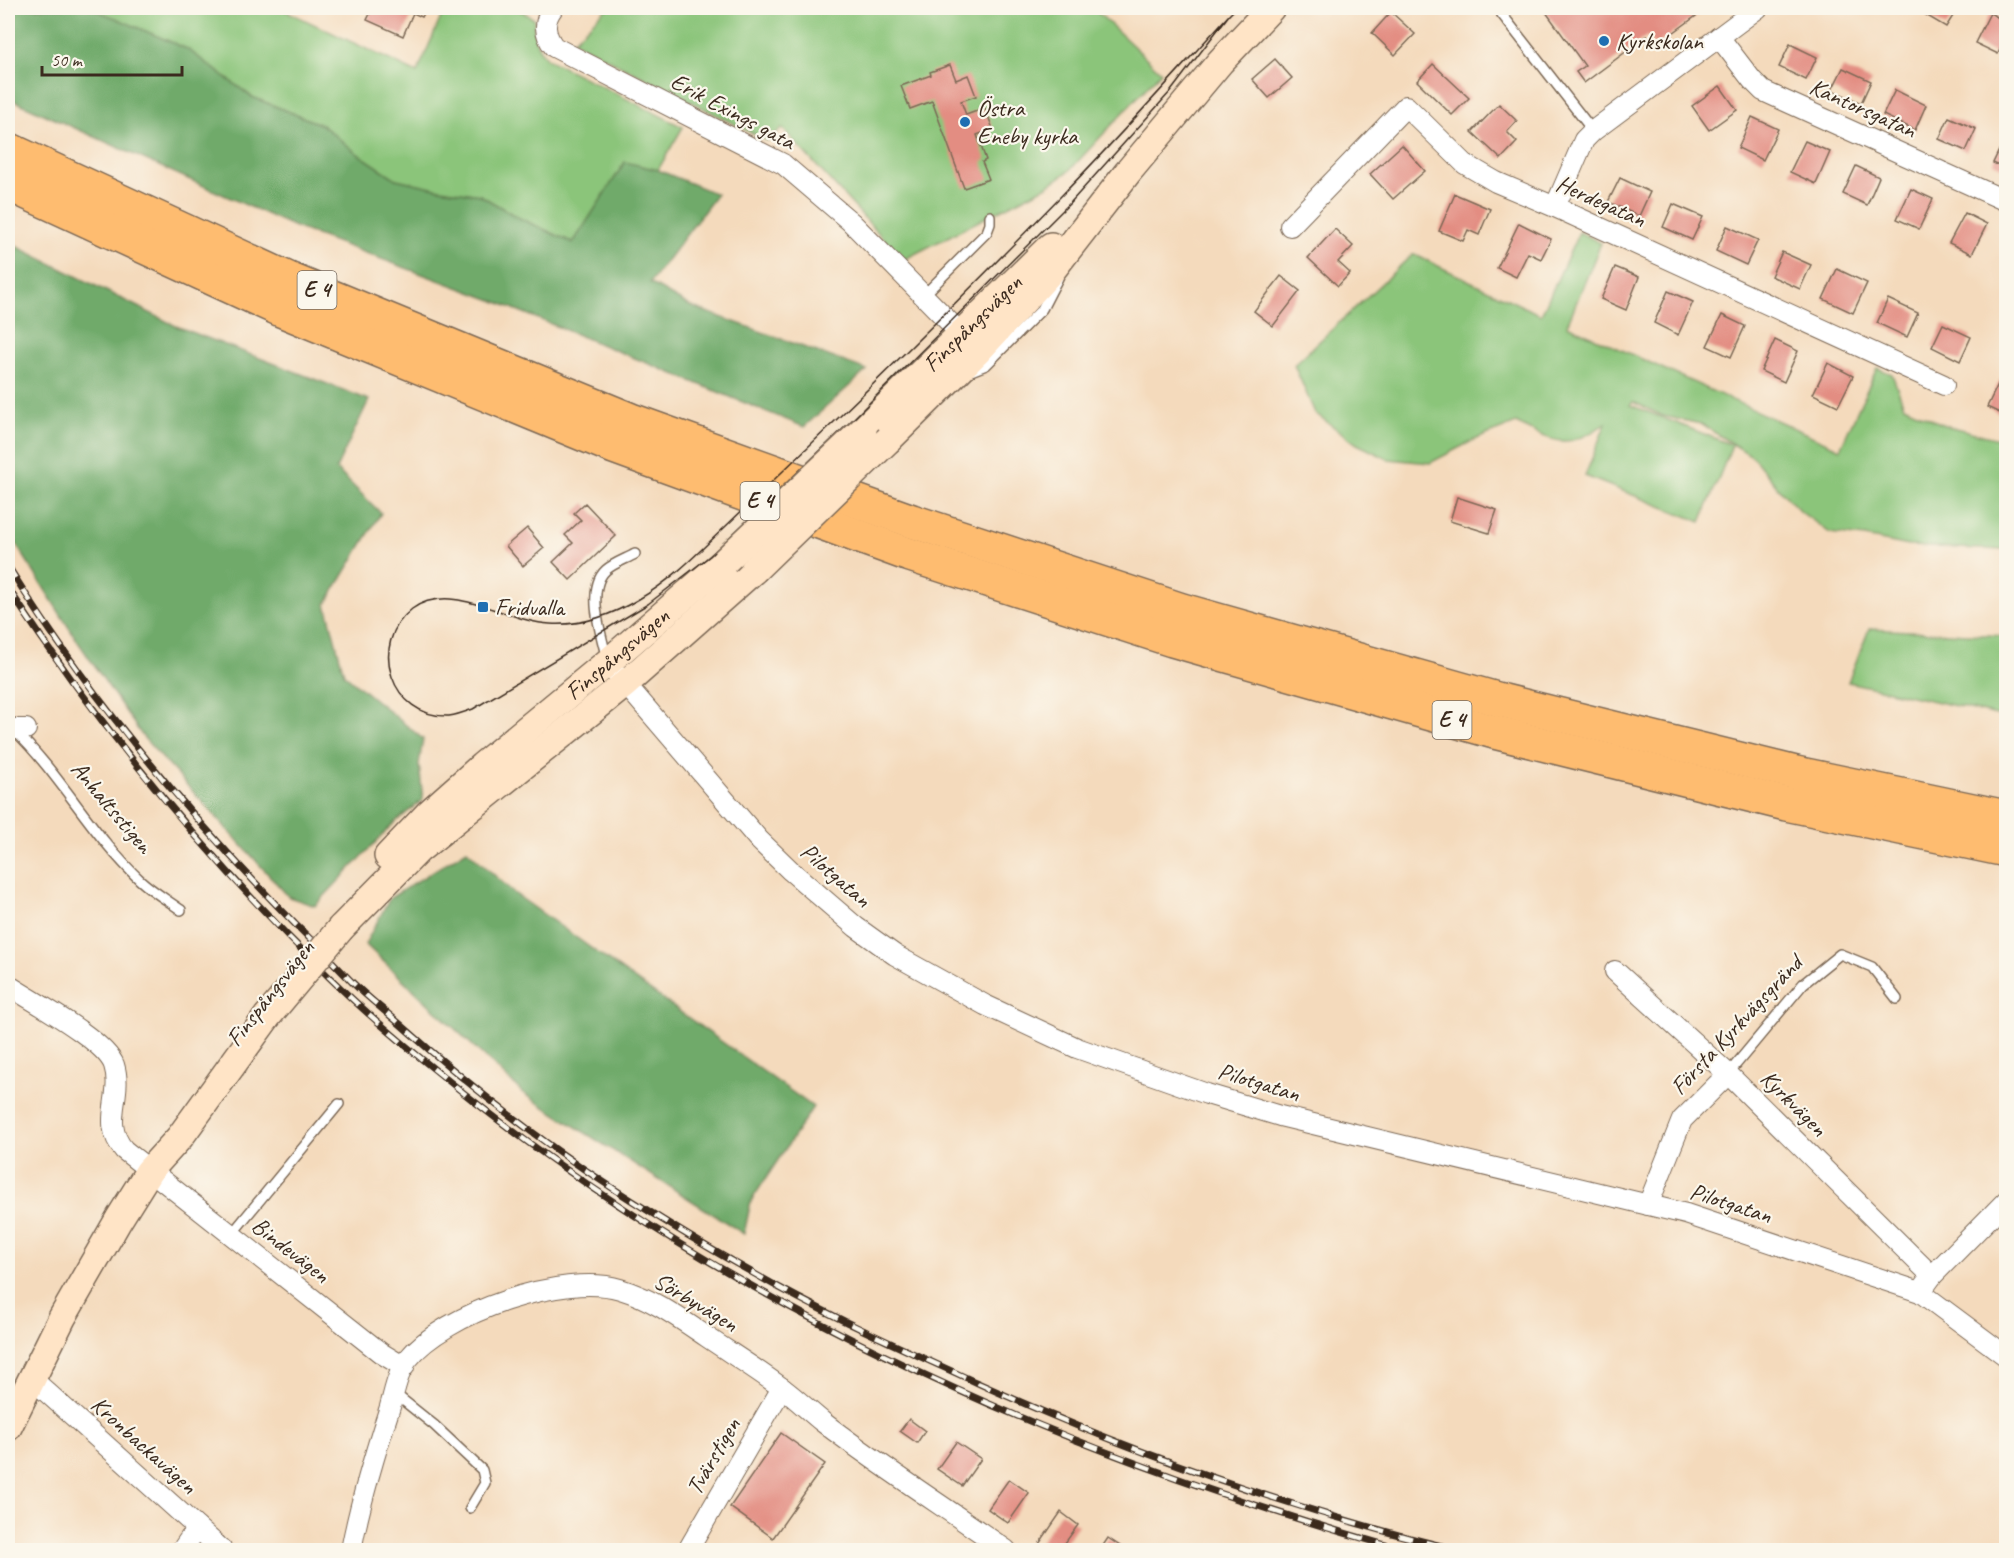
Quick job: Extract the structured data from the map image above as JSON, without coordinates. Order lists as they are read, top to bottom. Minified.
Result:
{"streets":{"highway":["E 4"],"main road":["Finspångsvägen"],"street":["Kantorsgatan","Erik Exings gata","Herdegatan","Pilotgatan","Första Kyrkvägsgränd","Kyrkvägen","Bindevägen","Sörbyvägen","Kronbackavägen","Tvärstigen"],"lane":["Anhaltsstigen"]},"crossings":[["Erik Exings gata","Finspångsvägen"],["Finspångsvägen","Pilotgatan"],["Finspångsvägen","Bindevägen"],["Finspångsvägen","Kronbackavägen"],["Pilotgatan","Första Kyrkvägsgränd"],["Pilotgatan","Kyrkvägen"],["Första Kyrkvägsgränd","Kyrkvägen"],["Bindevägen","Sörbyvägen"],["Sörbyvägen","Tvärstigen"]],"places":{"other":["Kyrkskolan","Östra Eneby kyrka"],"transit":["Fridvalla"]},"scale_bar":"50 m"}
